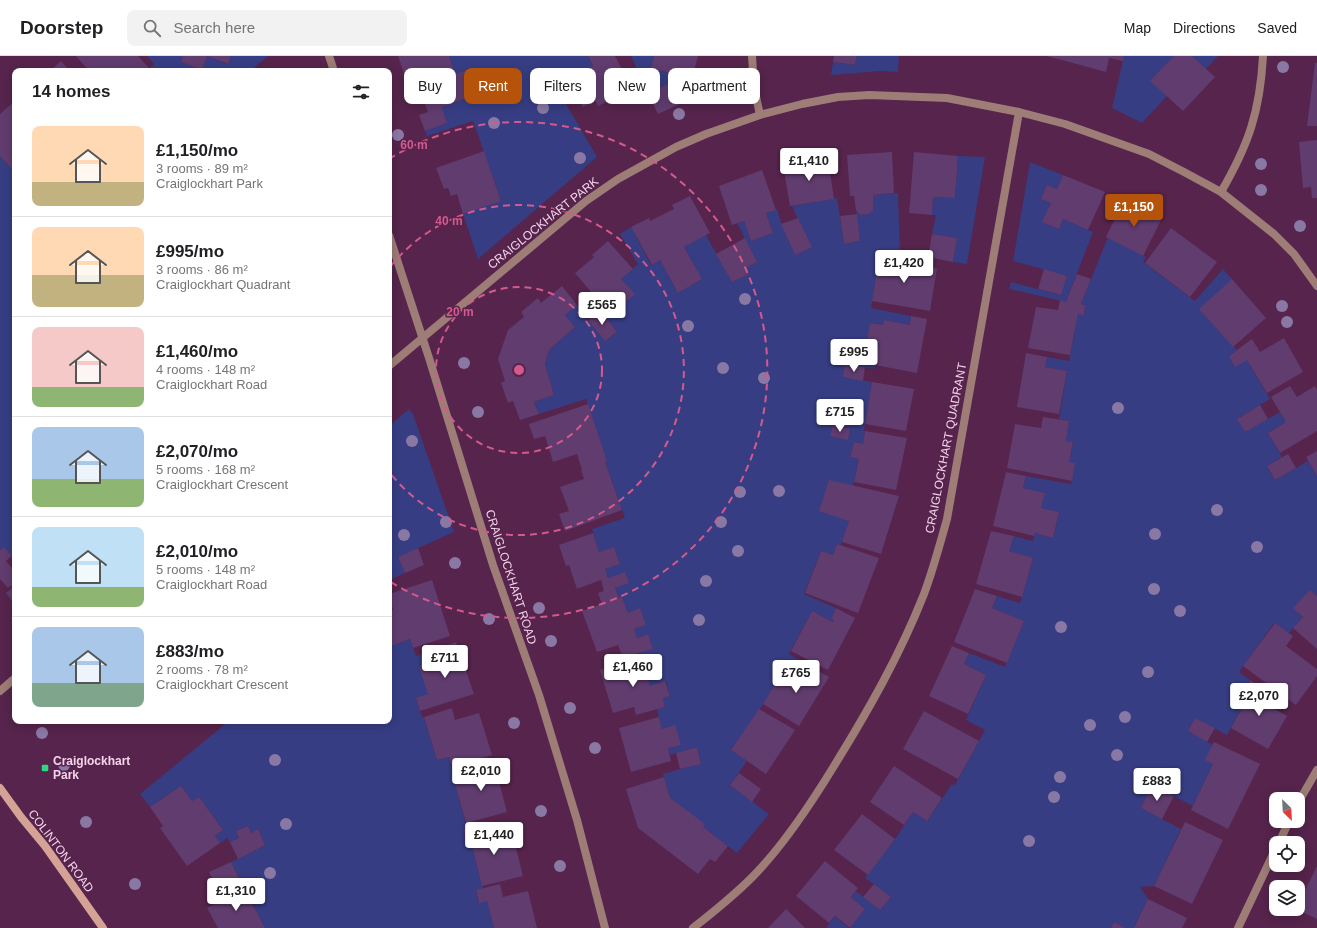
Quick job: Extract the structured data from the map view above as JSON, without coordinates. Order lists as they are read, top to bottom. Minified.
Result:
{"streets":{"street":["CRAIGLOCKHART PARK","CRAIGLOCKHART QUADRANT","CRAIGLOCKHART ROAD","COLINTON ROAD"]},"crossings":[["CRAIGLOCKHART PARK","CRAIGLOCKHART QUADRANT"],["CRAIGLOCKHART PARK","CRAIGLOCKHART ROAD"]],"places":{"transit":["Craiglockhart Park"]},"north":"bottom right","page":{"header":"Doorstep","search":"Search here","nav":["Map","Directions","Saved"],"chip":["Buy","Rent","Filters","New","Apartment"],"heading":"14 homes","list":[{"name":"£1,150/mo","note":"3 rooms · 89 m² · Craiglockhart Park"},{"name":"£995/mo","note":"3 rooms · 86 m² · Craiglockhart Quadrant"},{"name":"£1,460/mo","note":"4 rooms · 148 m² · Craiglockhart Road"},{"name":"£2,070/mo","note":"5 rooms · 168 m² · Craiglockhart Crescent"},{"name":"£2,010/mo","note":"5 rooms · 148 m² · Craiglockhart Road"},{"name":"£883/mo","note":"2 rooms · 78 m² · Craiglockhart Crescent"}],"price":["£1,410","£1,150","£1,420","£565","£995","£715","£711","£1,460","£765","£2,070","£2,010","£883","£1,440","£1,310"]},"rings":["60 m","40 m","20 m"]}
